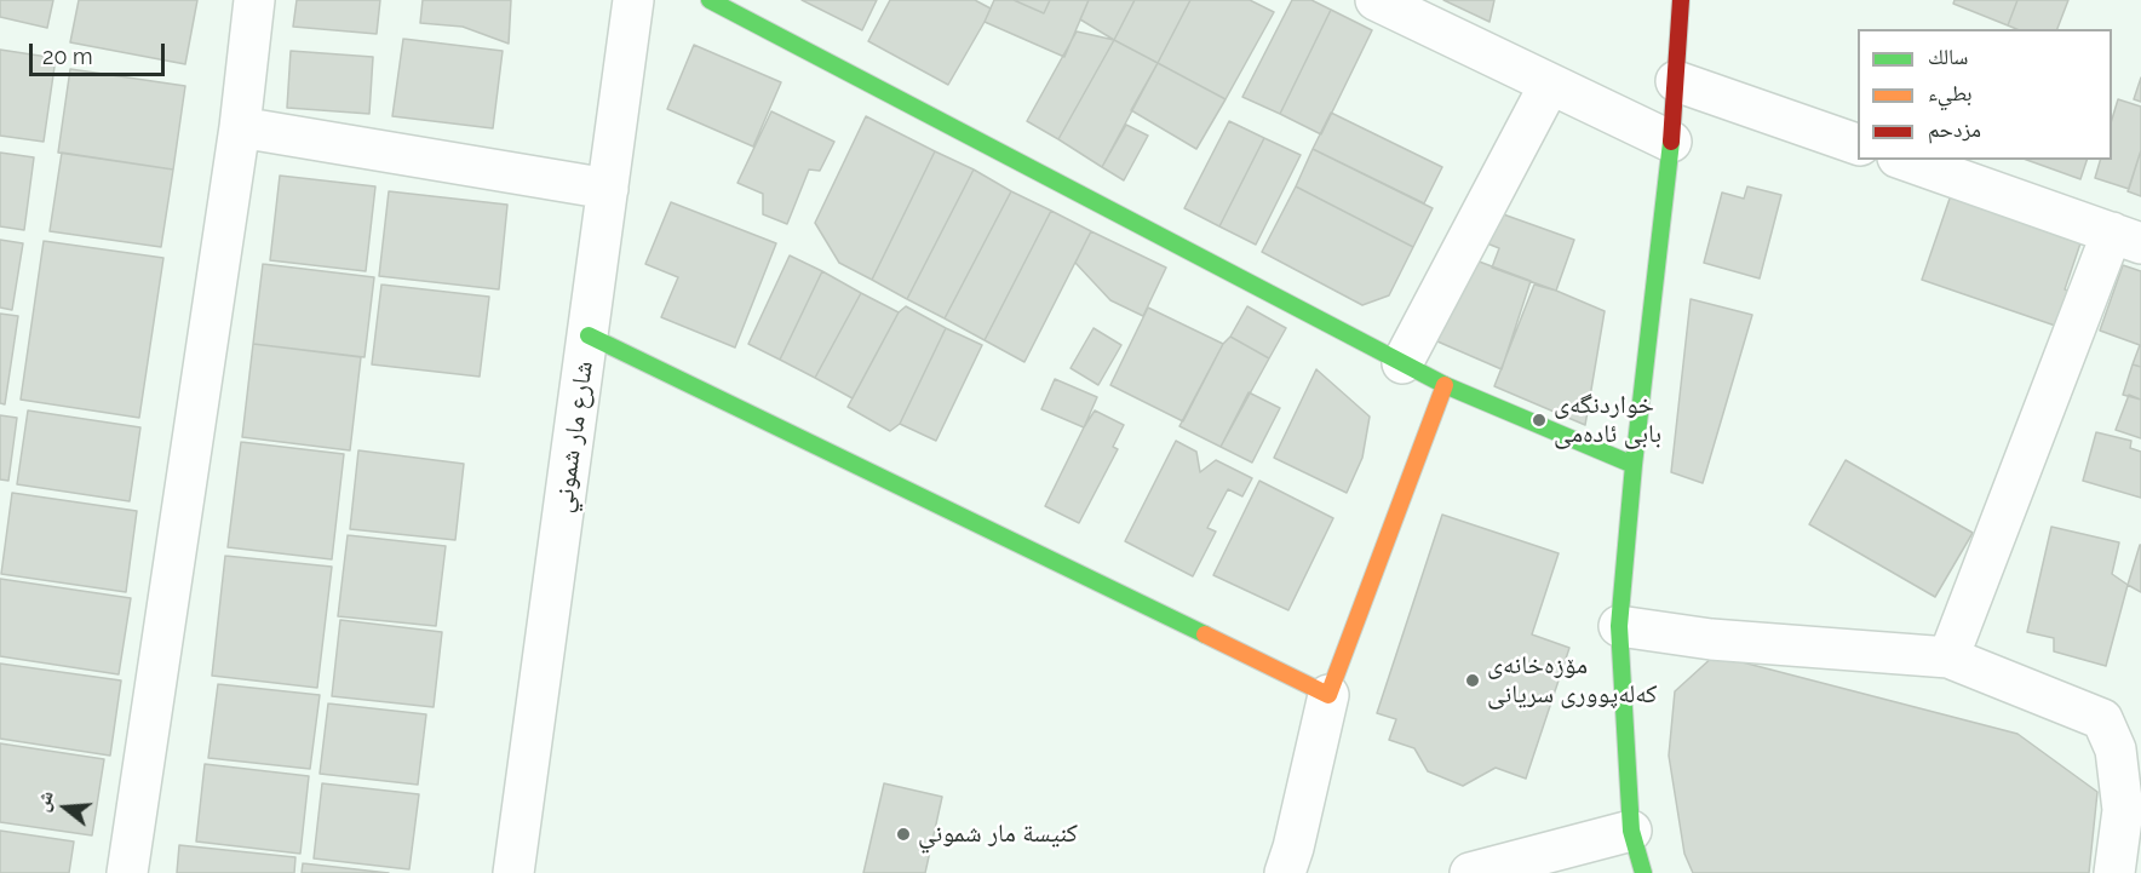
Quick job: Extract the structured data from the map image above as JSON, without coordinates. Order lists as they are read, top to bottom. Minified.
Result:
{"streets":{"street":["شارع مار شموني"]},"places":["خواردنگەی بابی ئادەمی","مۆزەخانەی کەلەپووری سریانی","كنيسة مار شموني"],"legend":["سالك","بطيء","مزدحم"],"scale_bar":"20 m","north":"left"}
